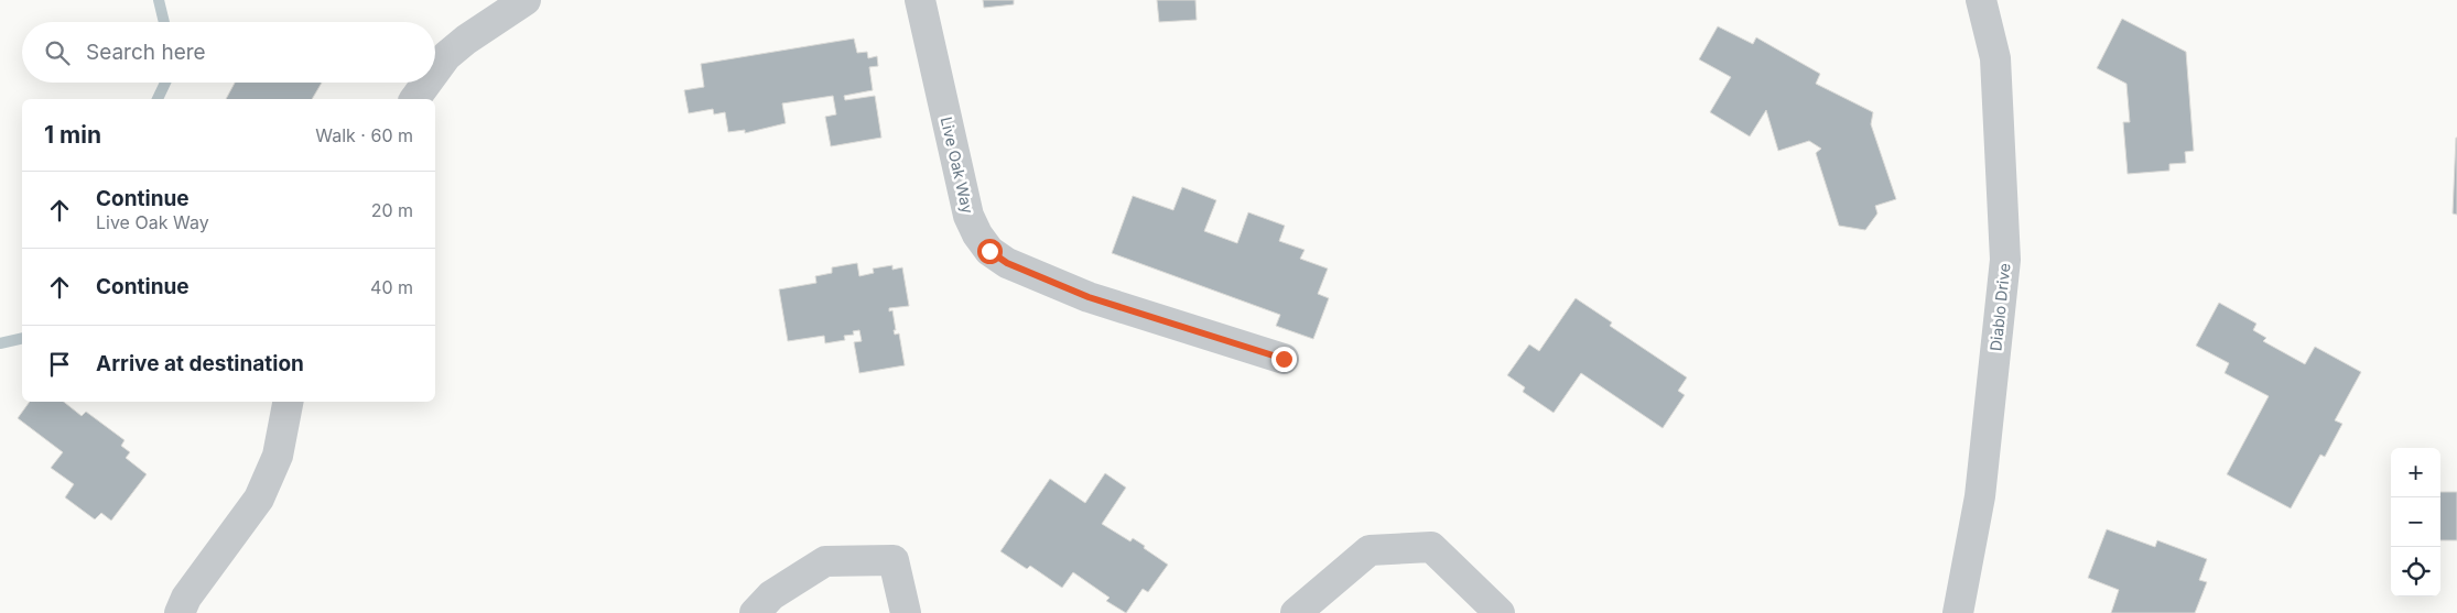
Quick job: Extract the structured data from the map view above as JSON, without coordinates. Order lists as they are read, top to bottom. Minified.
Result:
{"streets":{"street":["Live Oak Way","Diablo Drive"]},"page":{"search":"Search here","heading":["1 min","Walk · 60 m"],"list":[["Continue","Live Oak Way","20 m"],["Continue","40 m"],"Arrive at destination"],"map_buttons":["+","−"]}}
